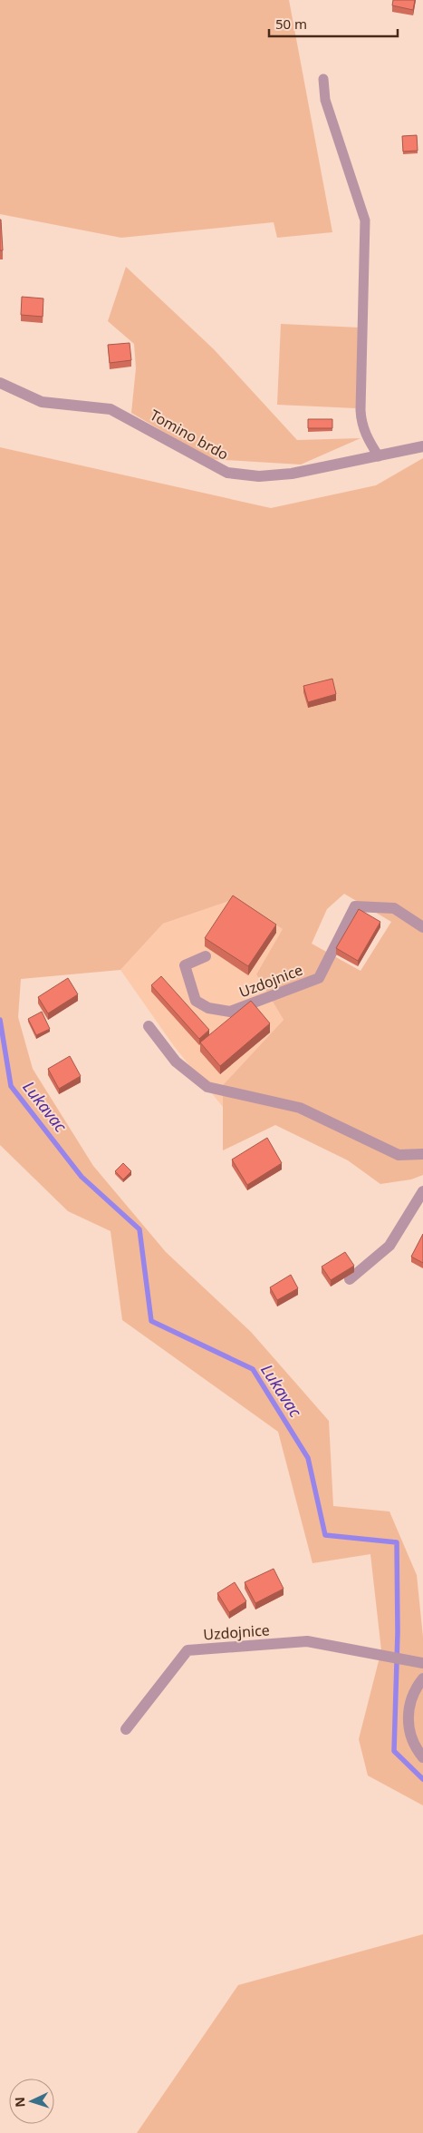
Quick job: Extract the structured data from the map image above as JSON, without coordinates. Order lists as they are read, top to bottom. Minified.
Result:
{"streets":{"street":["Tomino brdo","Uzdojnice"]},"water":["Lukavac"],"scale_bar":"50 m","north":"left"}
